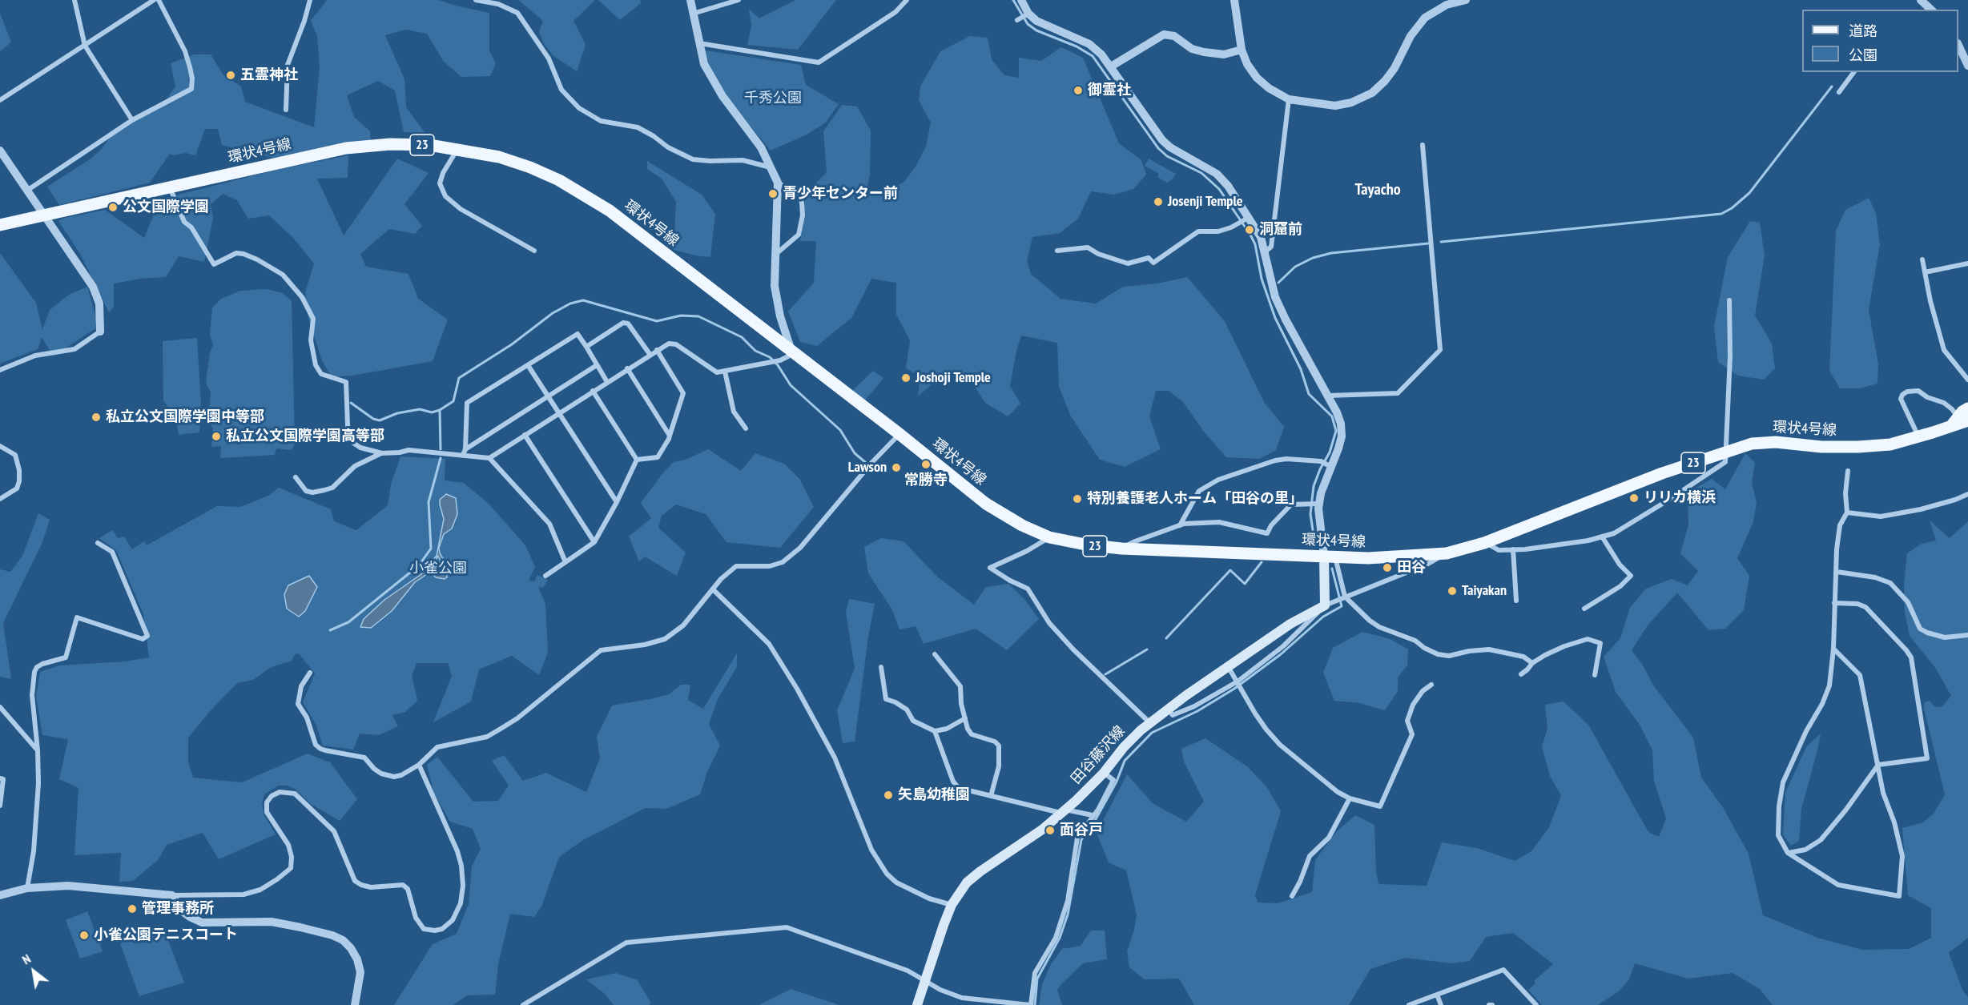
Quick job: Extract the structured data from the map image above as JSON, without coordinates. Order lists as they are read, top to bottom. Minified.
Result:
{"streets":{"main road":["23","環状4号線","田谷藤沢線"]},"crossings":[["23","環状4号線"]],"districts":["Tayacho"],"parks":["千秀公園","小雀公園"],"places":["五霊神社","御霊社","青少年センター前","Josenji Temple","公文国際学園","洞窟前","Joshoji Temple","私立公文国際学園中等部","私立公文国際学園高等部","常勝寺","Lawson","リリカ横浜","特別養護老人ホーム「田谷の里」","田谷","Taiyakan","矢島幼稚園","面谷戸","管理事務所","小雀公園テニスコート"],"legend":["道路","公園"],"north":"top left"}
